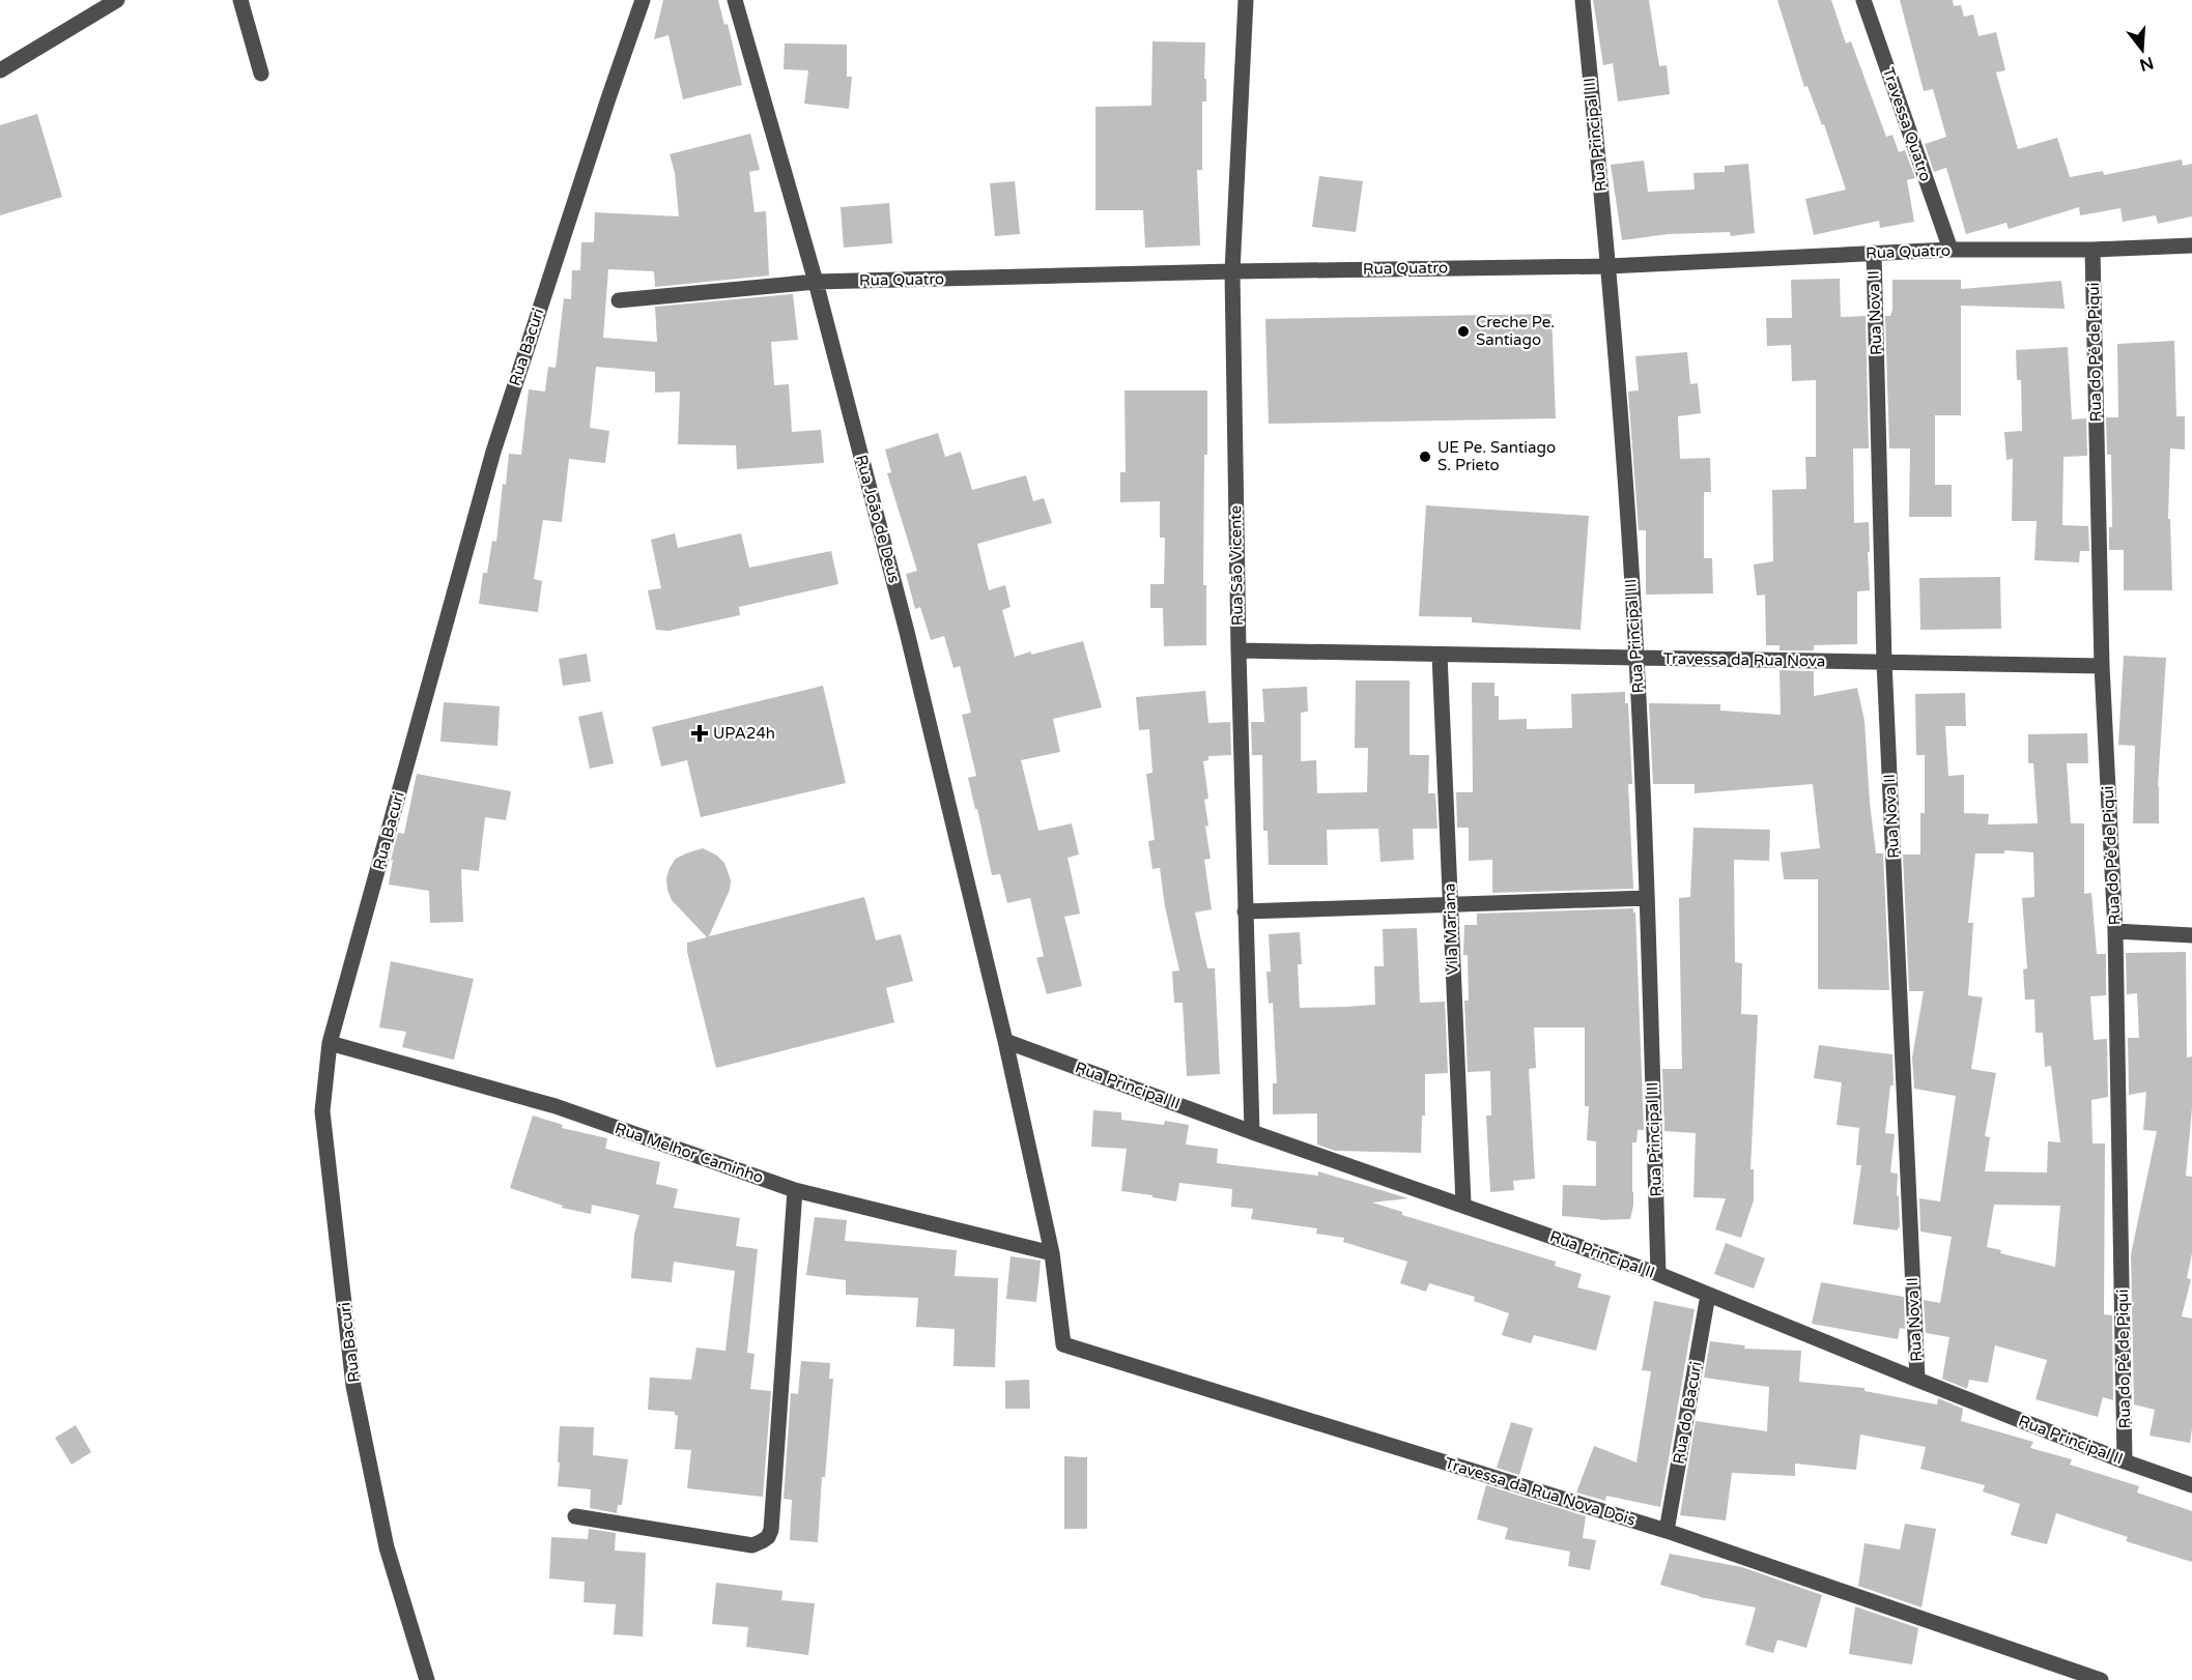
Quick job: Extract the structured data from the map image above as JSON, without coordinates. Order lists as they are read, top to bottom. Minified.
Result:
{"streets":{"street":["Travessa Quatro","Rua Principal III","Rua Quatro","Rua Nova II","Rua Bacuri","Rua do Pé de Piqui","Rua João de Deus","Rua São Vicente","Travessa da Rua Nova","Vila Mariana","Rua Principal II","Rua Melhor Caminho","Rua do Bacuri","Travessa da Rua Nova Dois"]},"crossings":[["Travessa Quatro","Rua Quatro"],["Rua Principal III","Rua Quatro"],["Rua Principal III","Travessa da Rua Nova"],["Rua Principal III","Rua Principal II"],["Rua Quatro","Rua Nova II"],["Rua Quatro","Rua do Pé de Piqui"],["Rua Quatro","Rua João de Deus"],["Rua Quatro","Rua São Vicente"],["Rua Nova II","Travessa da Rua Nova"],["Rua Nova II","Rua Principal II"],["Rua Bacuri","Rua Melhor Caminho"],["Rua do Pé de Piqui","Travessa da Rua Nova"],["Rua do Pé de Piqui","Rua Principal II"],["Rua João de Deus","Rua Principal II"],["Rua João de Deus","Rua Melhor Caminho"],["Rua João de Deus","Travessa da Rua Nova Dois"],["Rua São Vicente","Travessa da Rua Nova"],["Rua São Vicente","Rua Principal II"],["Travessa da Rua Nova","Vila Mariana"],["Vila Mariana","Rua Principal II"],["Rua Principal II","Rua do Bacuri"],["Rua Melhor Caminho","Travessa da Rua Nova Dois"],["Rua do Bacuri","Travessa da Rua Nova Dois"]],"places":{"other":["Creche Pe. Santiago","UE Pe. Santiago S. Prieto"],"health":["UPA24h"]},"north":"bottom"}
